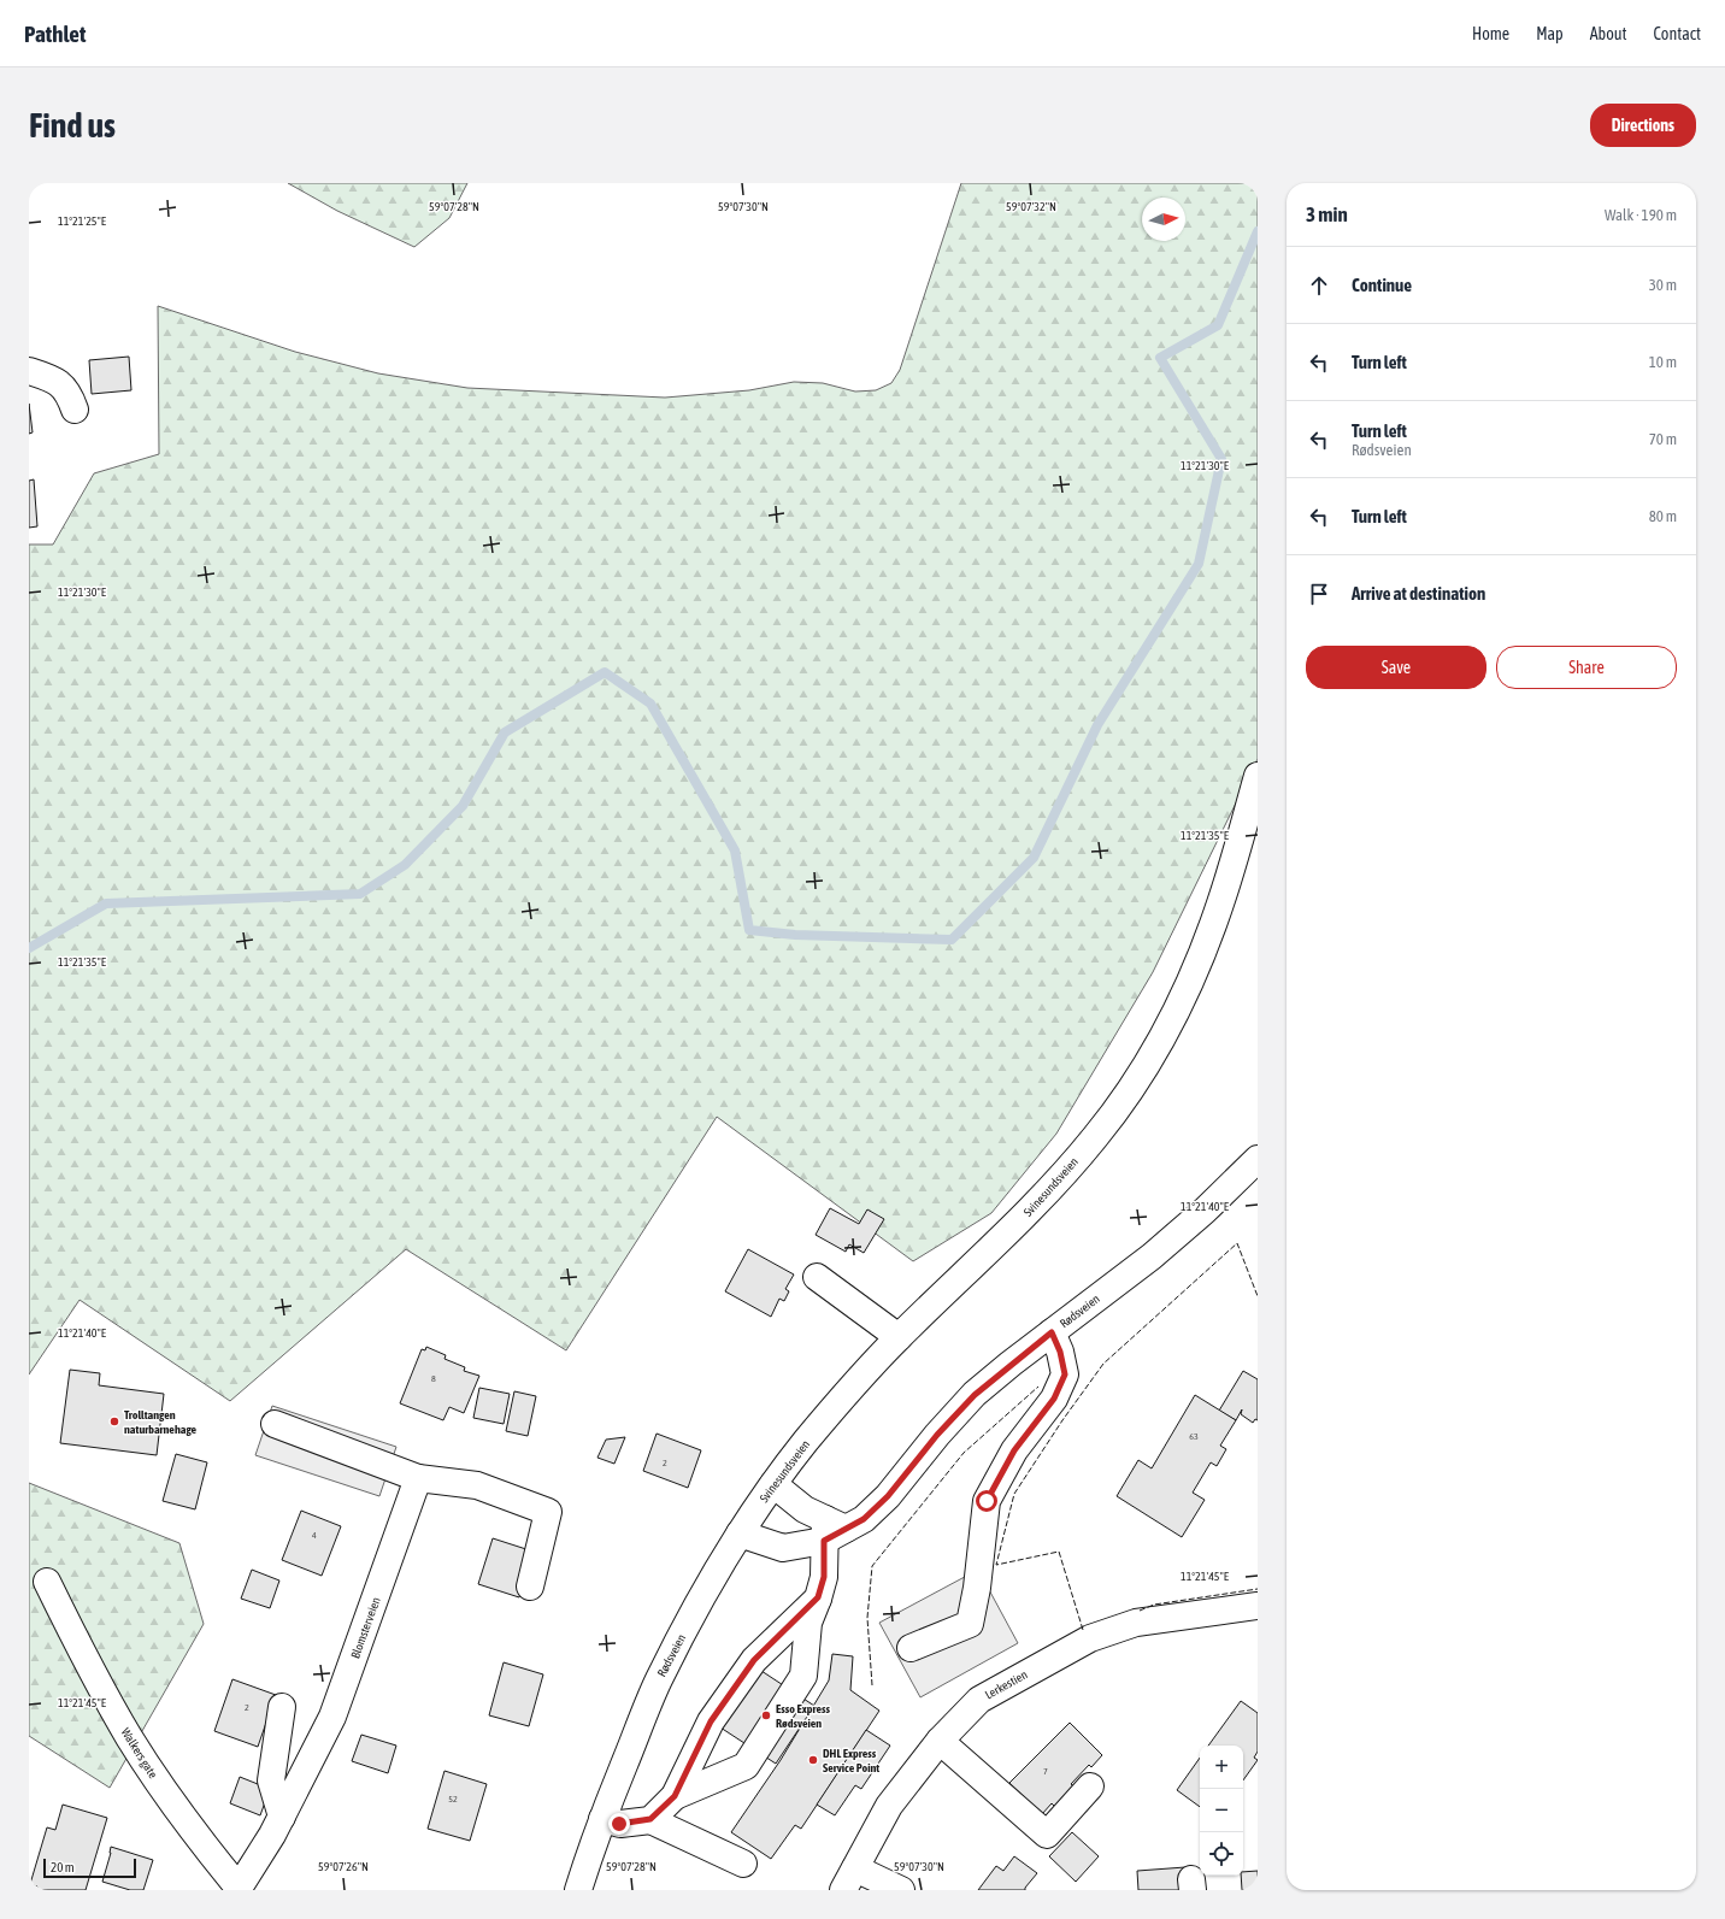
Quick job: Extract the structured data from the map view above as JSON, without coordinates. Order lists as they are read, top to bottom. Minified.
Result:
{"streets":{"main road":["Svinesundsveien","Rødsveien","Blomsterveien","Lerkestien","Walkers gate"]},"crossings":[["Svinesundsveien","Rødsveien"],["Blomsterveien","Walkers gate"]],"places":["Trolltangen naturbarnehage","Esso Express Rødsveien","DHL Express Service Point"],"house_numbers":["8","63","2","4","2","7","52"],"scale_bar":"20 m","north":"right","page":{"header":"Pathlet","nav":["Home","Map","About","Contact"],"buttons":["Directions",["Save","Share"]],"title":"Find us","heading":["3 min","Walk · 190 m"],"list":[["Continue","30 m"],["Turn left","10 m"],["Turn left","Rødsveien","70 m"],["Turn left","80 m"],"Arrive at destination"],"map_buttons":["+","−"],"scale":"20 m"},"coordinates":["59°07'28\"N","59°07'30\"N","59°07'32\"N","11°21'25\"E","11°21'30\"E","11°21'35\"E","11°21'40\"E","11°21'45\"E","59°07'26\"N"]}
